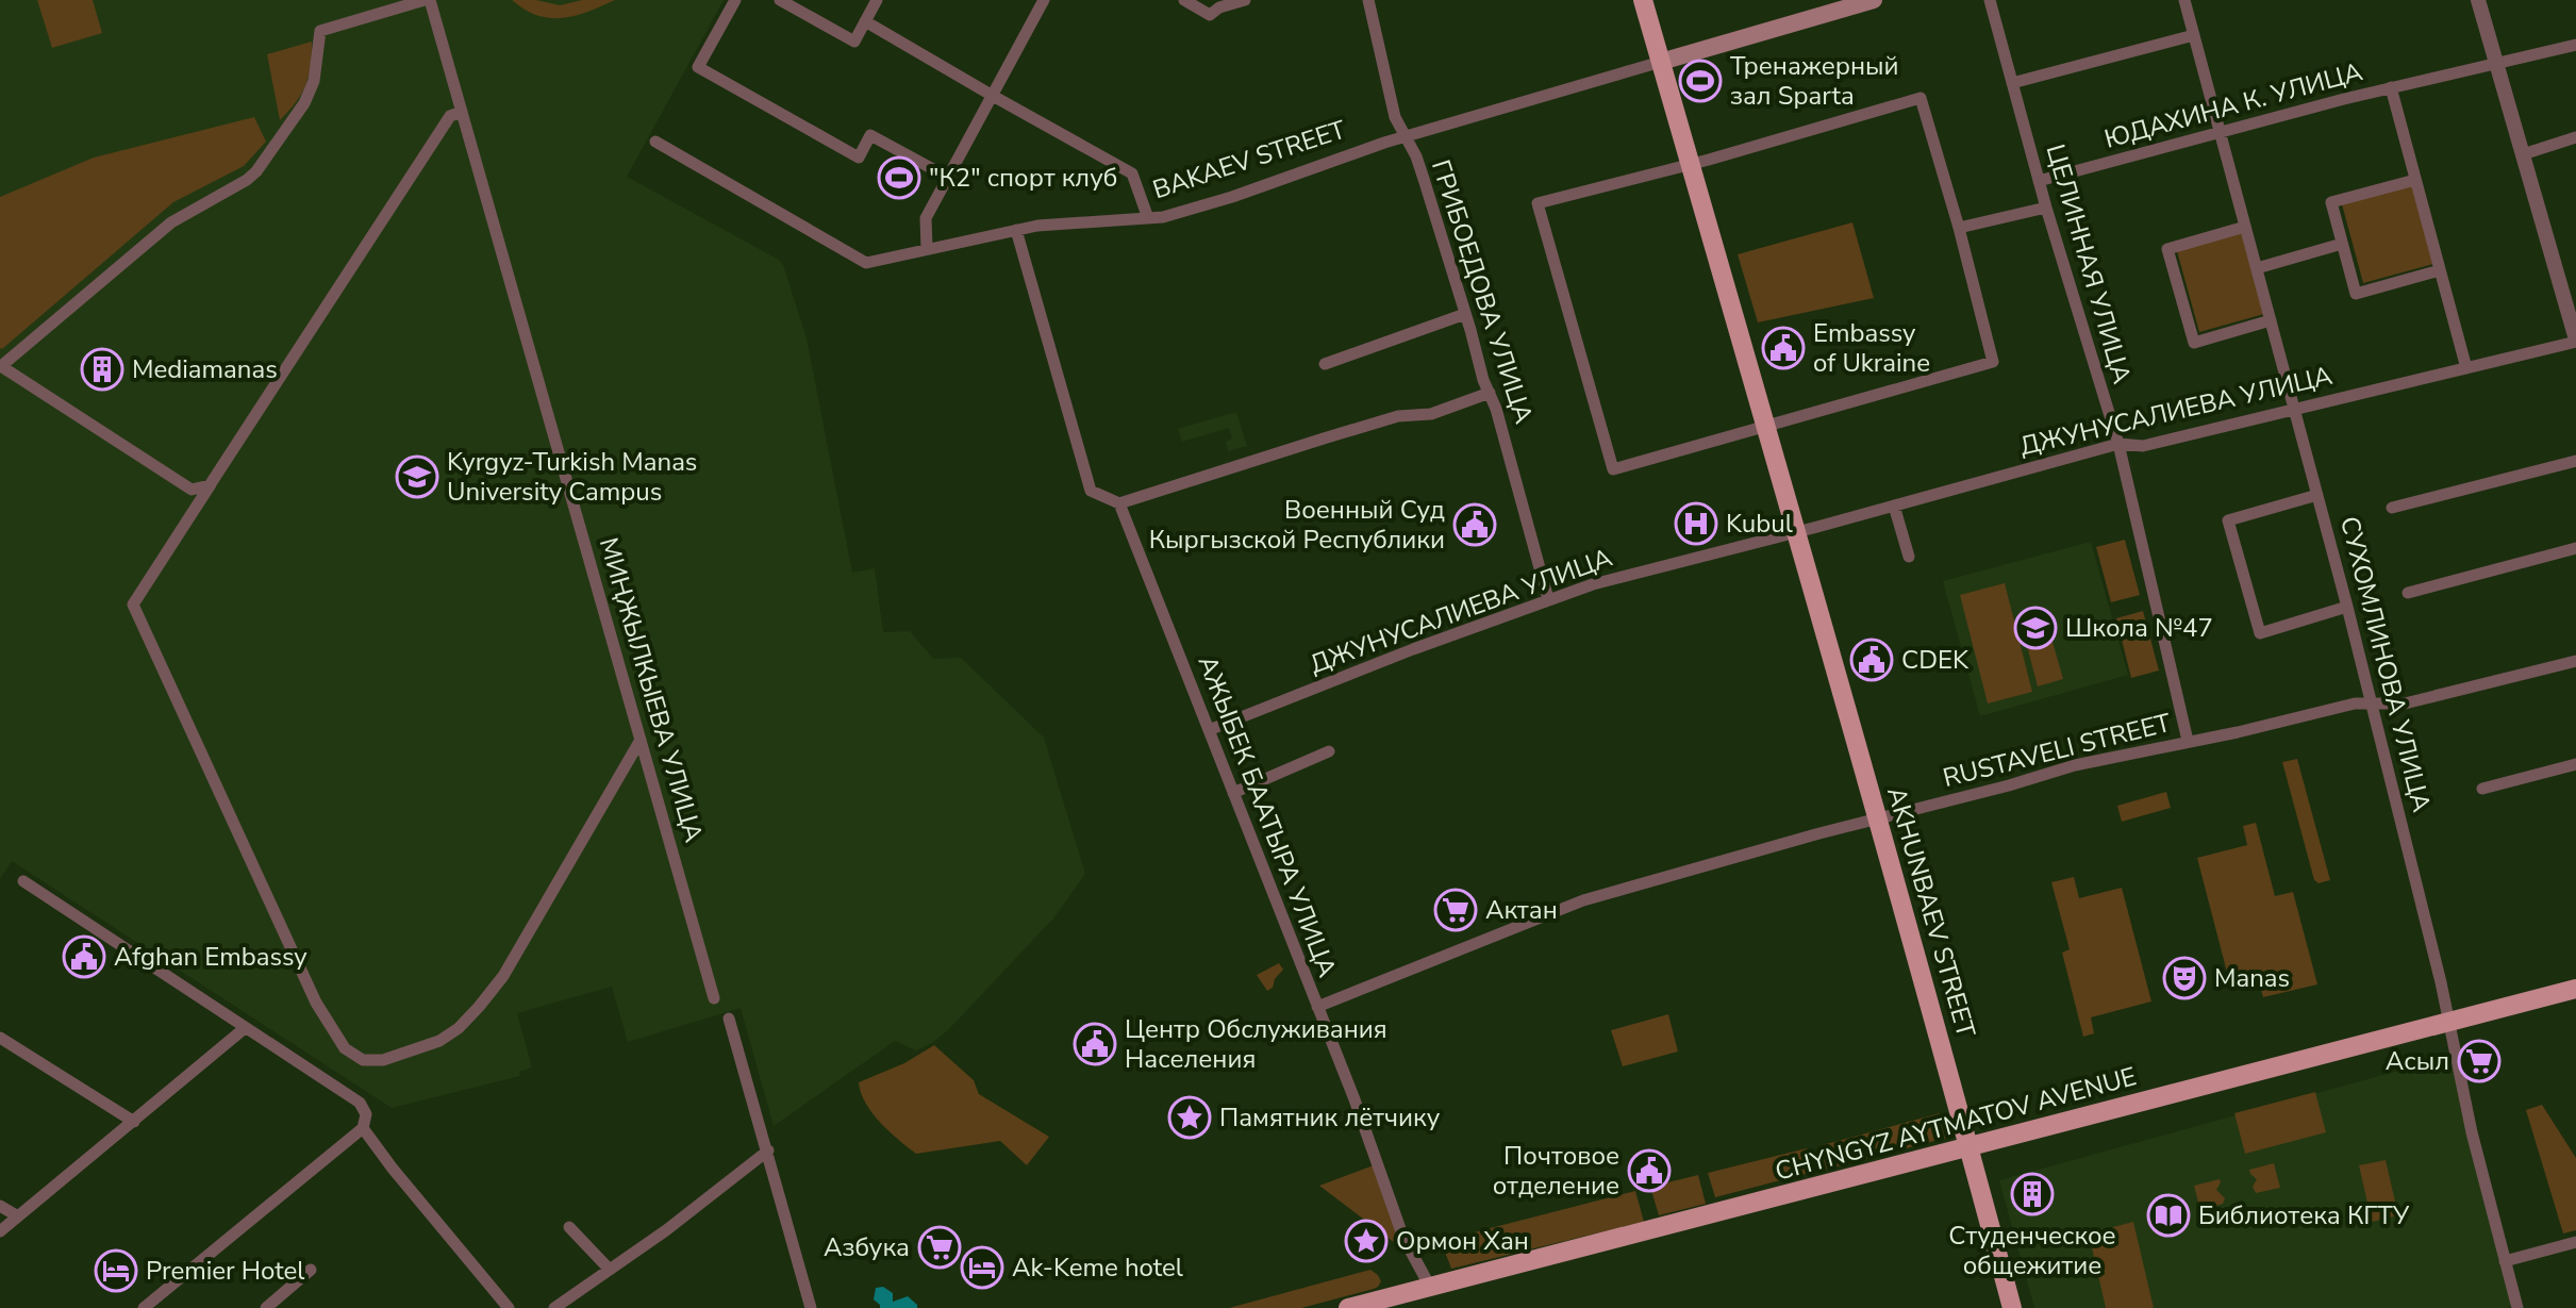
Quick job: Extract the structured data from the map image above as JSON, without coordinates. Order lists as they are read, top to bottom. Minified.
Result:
{"streets":{"main road":["BAKAEV STREET","AKHUNBAEV STREET","CHYNGYZ AYTMATOV AVENUE"],"street":["ЮДАХИНА К. УЛИЦА","ЦЕЛИННАЯ УЛИЦА","ГРИБОЕДОВА УЛИЦА","ДЖУНУСАЛИЕВА УЛИЦА","СУХОМЛИНОВА УЛИЦА","МИҢЖЫЛКЫЕВА УЛИЦА","RUSTAVELI STREET","АЖЫБЕК БААТЫРА УЛИЦА"]},"crossings":[["ЮДАХИНА К. УЛИЦА","ЦЕЛИННАЯ УЛИЦА"],["ЮДАХИНА К. УЛИЦА","ДЖУНУСАЛИЕВА УЛИЦА"],["ЮДАХИНА К. УЛИЦА","СУХОМЛИНОВА УЛИЦА"],["BAKAEV STREET","ГРИБОЕДОВА УЛИЦА"],["BAKAEV STREET","AKHUNBAEV STREET"],["ЦЕЛИННАЯ УЛИЦА","ДЖУНУСАЛИЕВА УЛИЦА"],["ЦЕЛИННАЯ УЛИЦА","RUSTAVELI STREET"],["ГРИБОЕДОВА УЛИЦА","ДЖУНУСАЛИЕВА УЛИЦА"],["ДЖУНУСАЛИЕВА УЛИЦА","СУХОМЛИНОВА УЛИЦА"],["ДЖУНУСАЛИЕВА УЛИЦА","АЖЫБЕК БААТЫРА УЛИЦА"],["ДЖУНУСАЛИЕВА УЛИЦА","AKHUNBAEV STREET"],["СУХОМЛИНОВА УЛИЦА","RUSTAVELI STREET"],["СУХОМЛИНОВА УЛИЦА","CHYNGYZ AYTMATOV AVENUE"],["RUSTAVELI STREET","АЖЫБЕК БААТЫРА УЛИЦА"],["RUSTAVELI STREET","AKHUNBAEV STREET"],["АЖЫБЕК БААТЫРА УЛИЦА","CHYNGYZ AYTMATOV AVENUE"],["AKHUNBAEV STREET","CHYNGYZ AYTMATOV AVENUE"]],"places":{"sports":["Тренажерный зал Sparta","\"К2\" спорт клуб"],"public building":["Embassy of Ukraine","Военный Суд Кыргызской Республики","CDEK","Afghan Embassy","Центр Обслуживания Населения","Почтовое отделение"],"building":["Mediamanas","Студенческое общежитие"],"school or university":["Kyrgyz-Turkish Manas University Campus","Школа №47"],"hospital":["Kubul"],"supermarket":["Актан","Асыл","Азбука"],"theatre":["Manas"],"place":["Памятник лётчику","Ормон Хан"],"library":["Библиотека КГТУ"],"hotel":["Ak-Keme hotel","Premier Hotel"]}}
